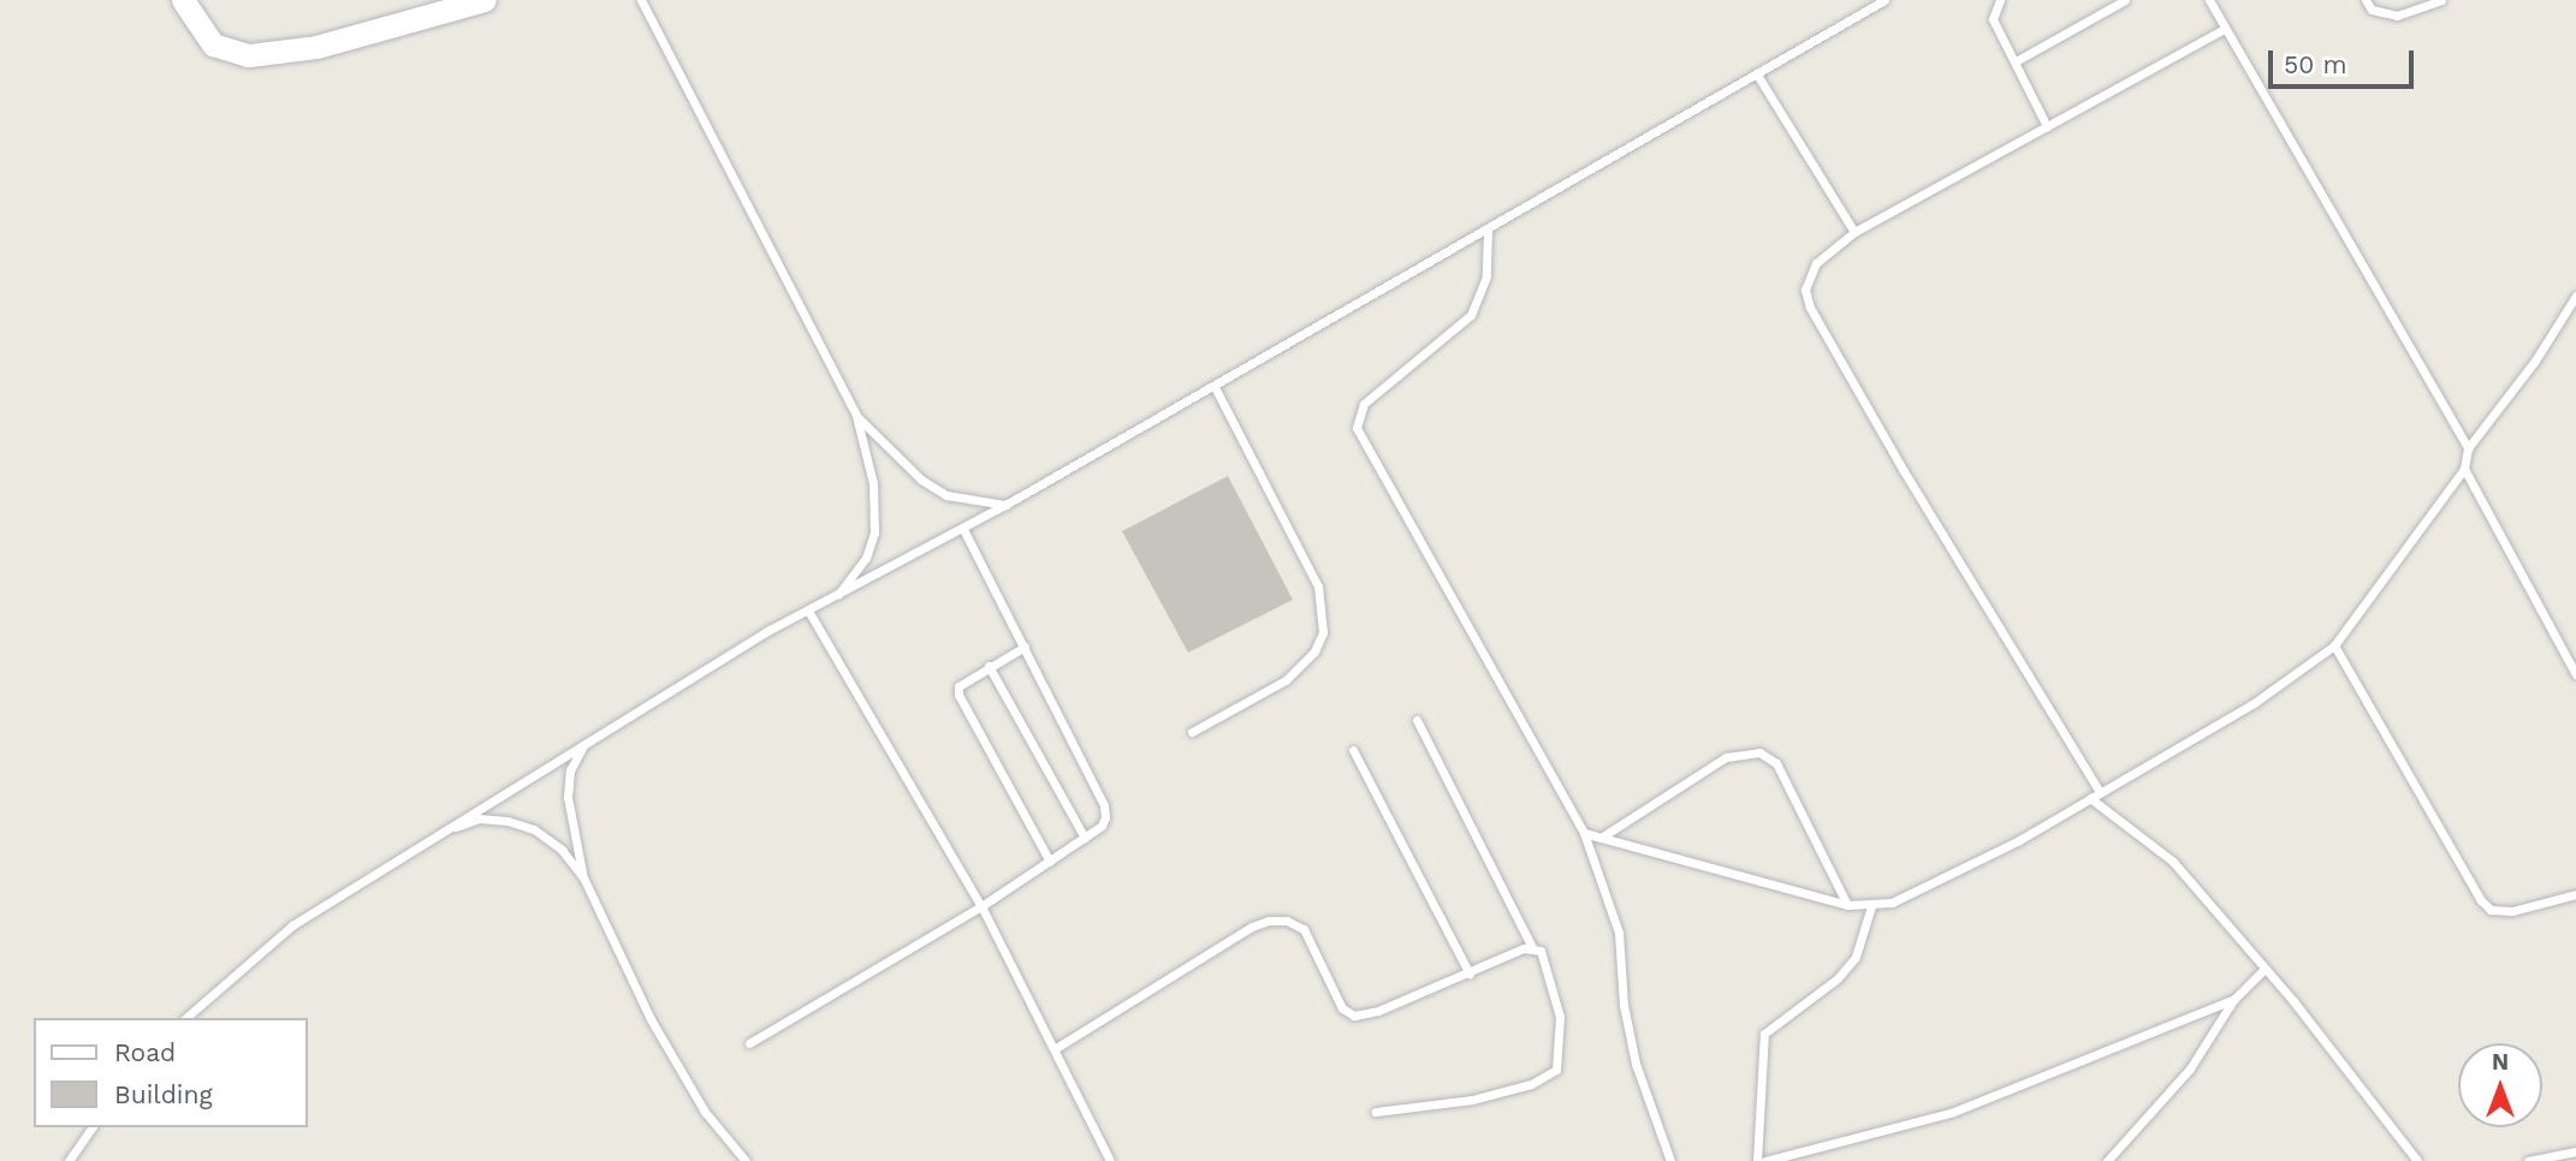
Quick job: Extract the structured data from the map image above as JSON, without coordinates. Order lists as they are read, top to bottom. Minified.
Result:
{"legend":["Road","Building"],"scale_bar":"50 m","north":"top"}
